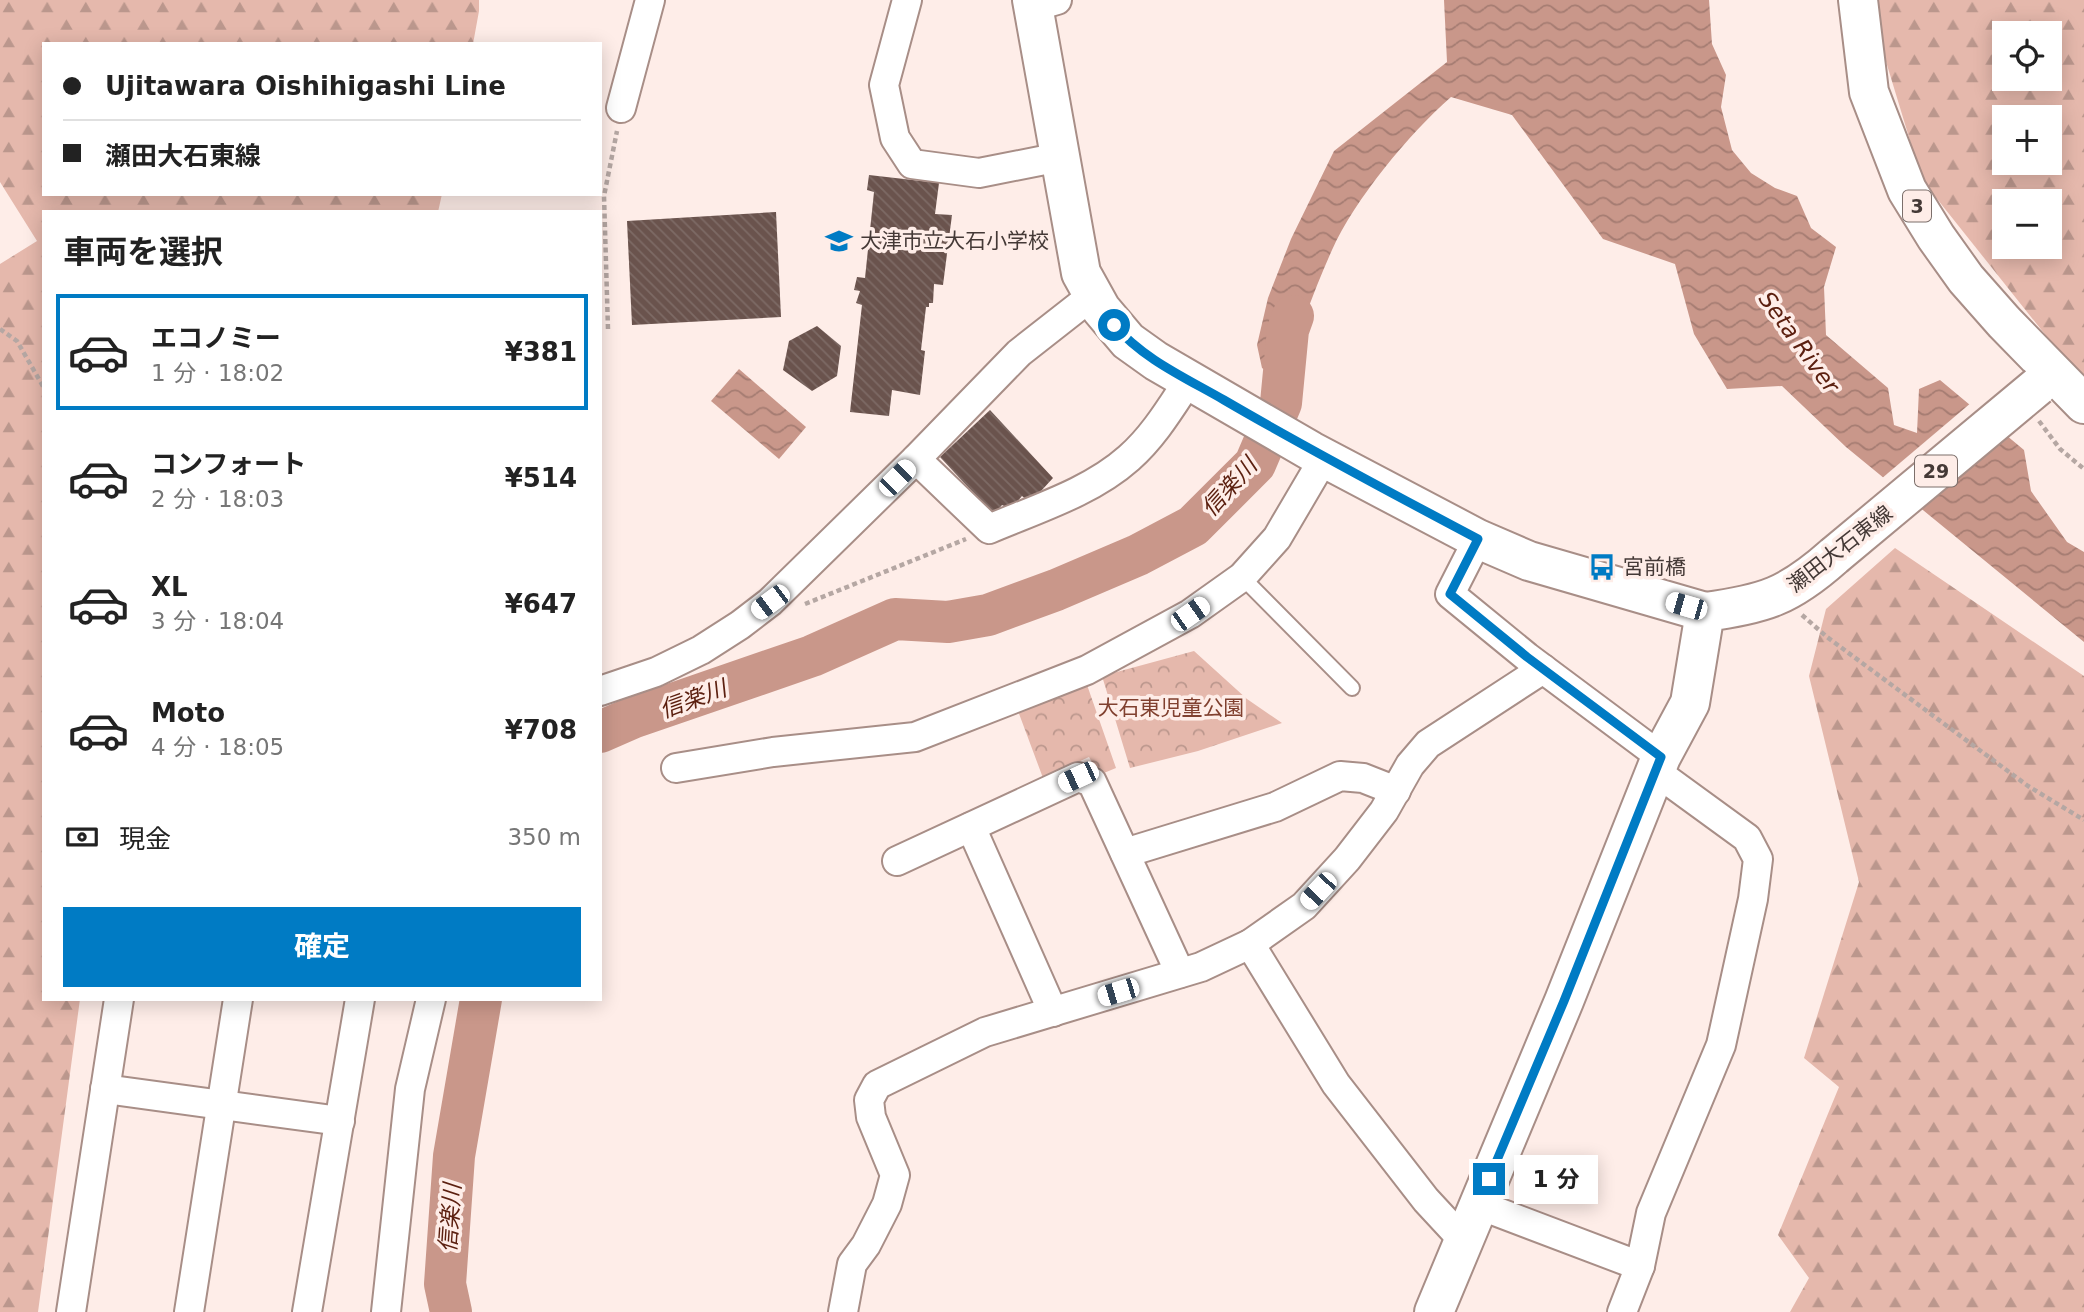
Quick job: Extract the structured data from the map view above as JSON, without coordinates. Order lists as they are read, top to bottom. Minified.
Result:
{"streets":{"main road":["3","29","瀬田大石東線"]},"crossings":[["3","瀬田大石東線"]],"water":["Seta River","信楽川"],"parks":["大石東児童公園"],"places":{"school or university":["大津市立大石小学校"],"bus stop":["宮前橋"]},"page":{"map_buttons":["+","−"],"banner":["Ujitawara Oishihigashi Line","瀬田大石東線"],"heading":"車両を選択","list":[{"name":"エコノミー","note":"1 分 · 18:02","value":"¥381"},{"name":"コンフォート","note":"2 分 · 18:03","value":"¥514"},{"name":"XL","note":"3 分 · 18:04","value":"¥647"},{"name":"Moto","note":"4 分 · 18:05","value":"¥708"}],"pay":["現金","350 m"],"buttons":"確定","bubble":"1 分"}}
